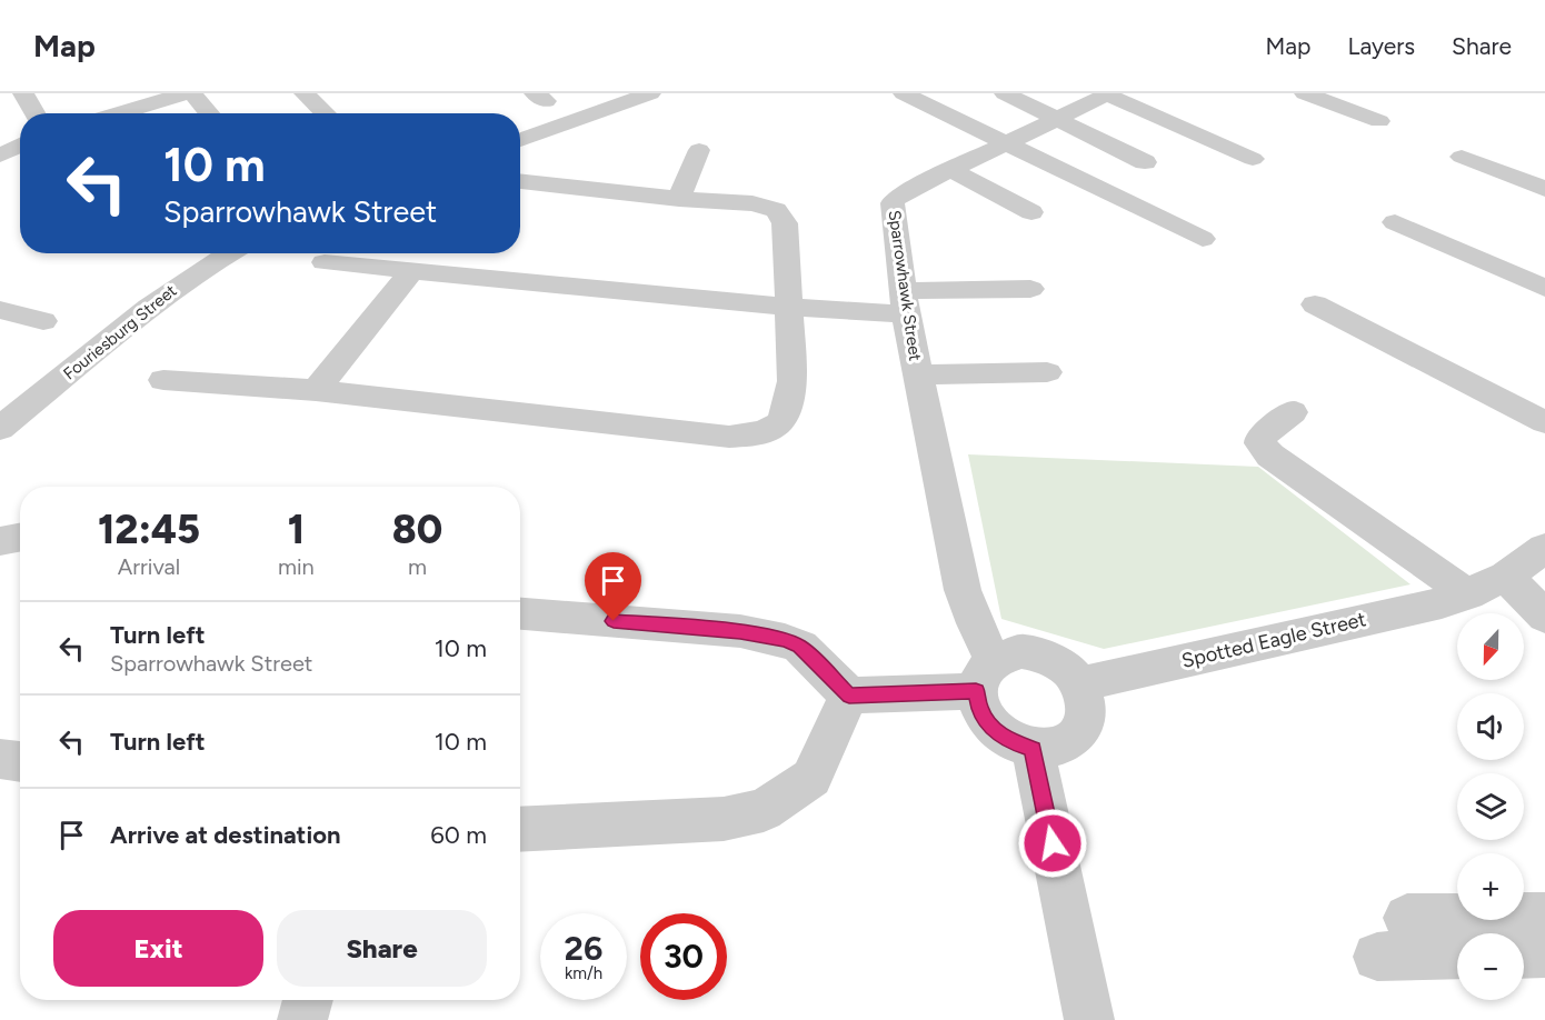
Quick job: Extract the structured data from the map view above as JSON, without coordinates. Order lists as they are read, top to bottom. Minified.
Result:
{"streets":{"street":["Sparrowhawk Street","Fouriesburg Street","Spotted Eagle Street"]},"crossings":[["Sparrowhawk Street","Spotted Eagle Street"]],"north":"bottom","page":{"header":"Map","nav":["Map","Layers","Share"],"turn":["10 m","Sparrowhawk Street"],"eta":["12:45","Arrival","1","min","80","m"],"list":[{"name":"Turn left","note":"Sparrowhawk Street","value":"10 m"},{"name":"Turn left","value":"10 m"},{"name":"Arrive at destination","value":"60 m"}],"map_buttons":["+","−"],"buttons":["Exit","Share"],"speed":"26 km/h","limit":"30"}}
